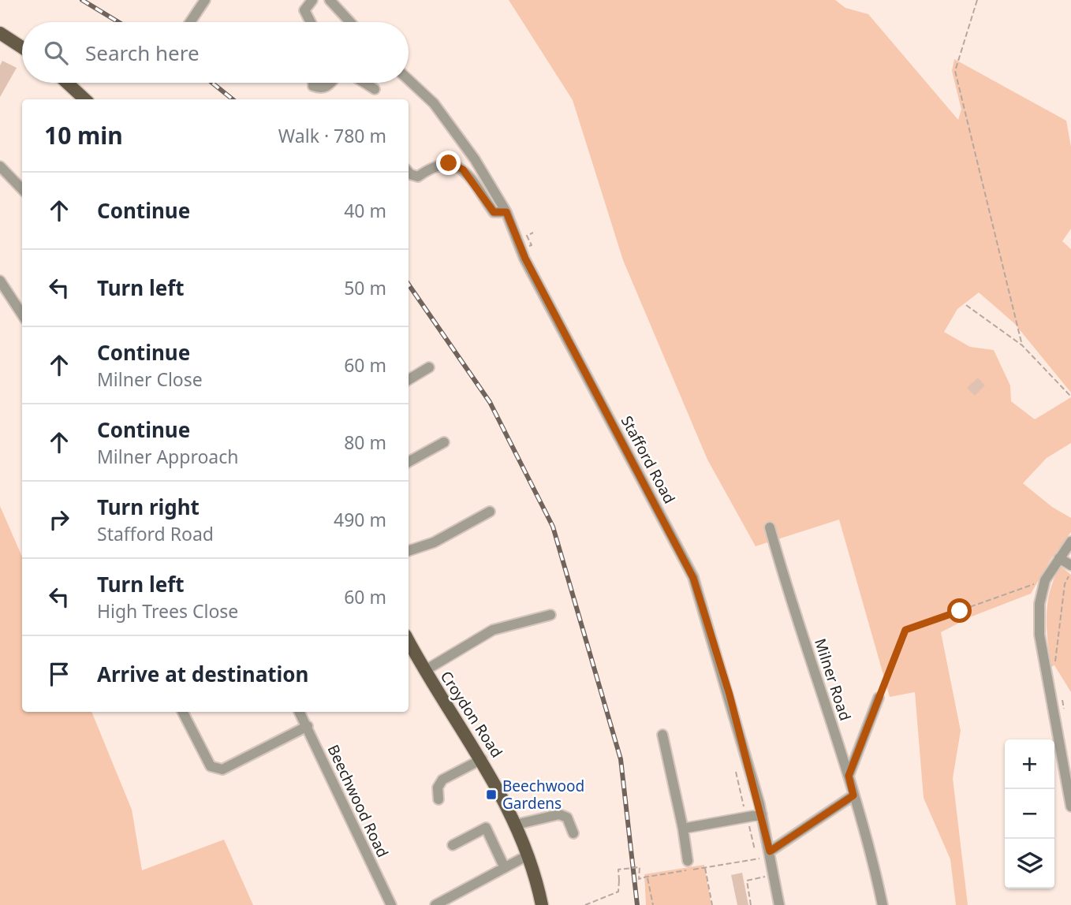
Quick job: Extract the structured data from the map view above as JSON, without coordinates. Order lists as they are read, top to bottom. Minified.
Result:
{"streets":{"main road":["Croydon Road"],"street":["Stafford Road","Milner Road","Beechwood Road"]},"places":{"transit":["Beechwood Gardens"]},"page":{"search":"Search here","heading":["10 min","Walk · 780 m"],"list":[["Continue","40 m"],["Turn left","50 m"],["Continue","Milner Close","60 m"],["Continue","Milner Approach","80 m"],["Turn right","Stafford Road","490 m"],["Turn left","High Trees Close","60 m"],"Arrive at destination"],"map_buttons":["+","−"]}}
